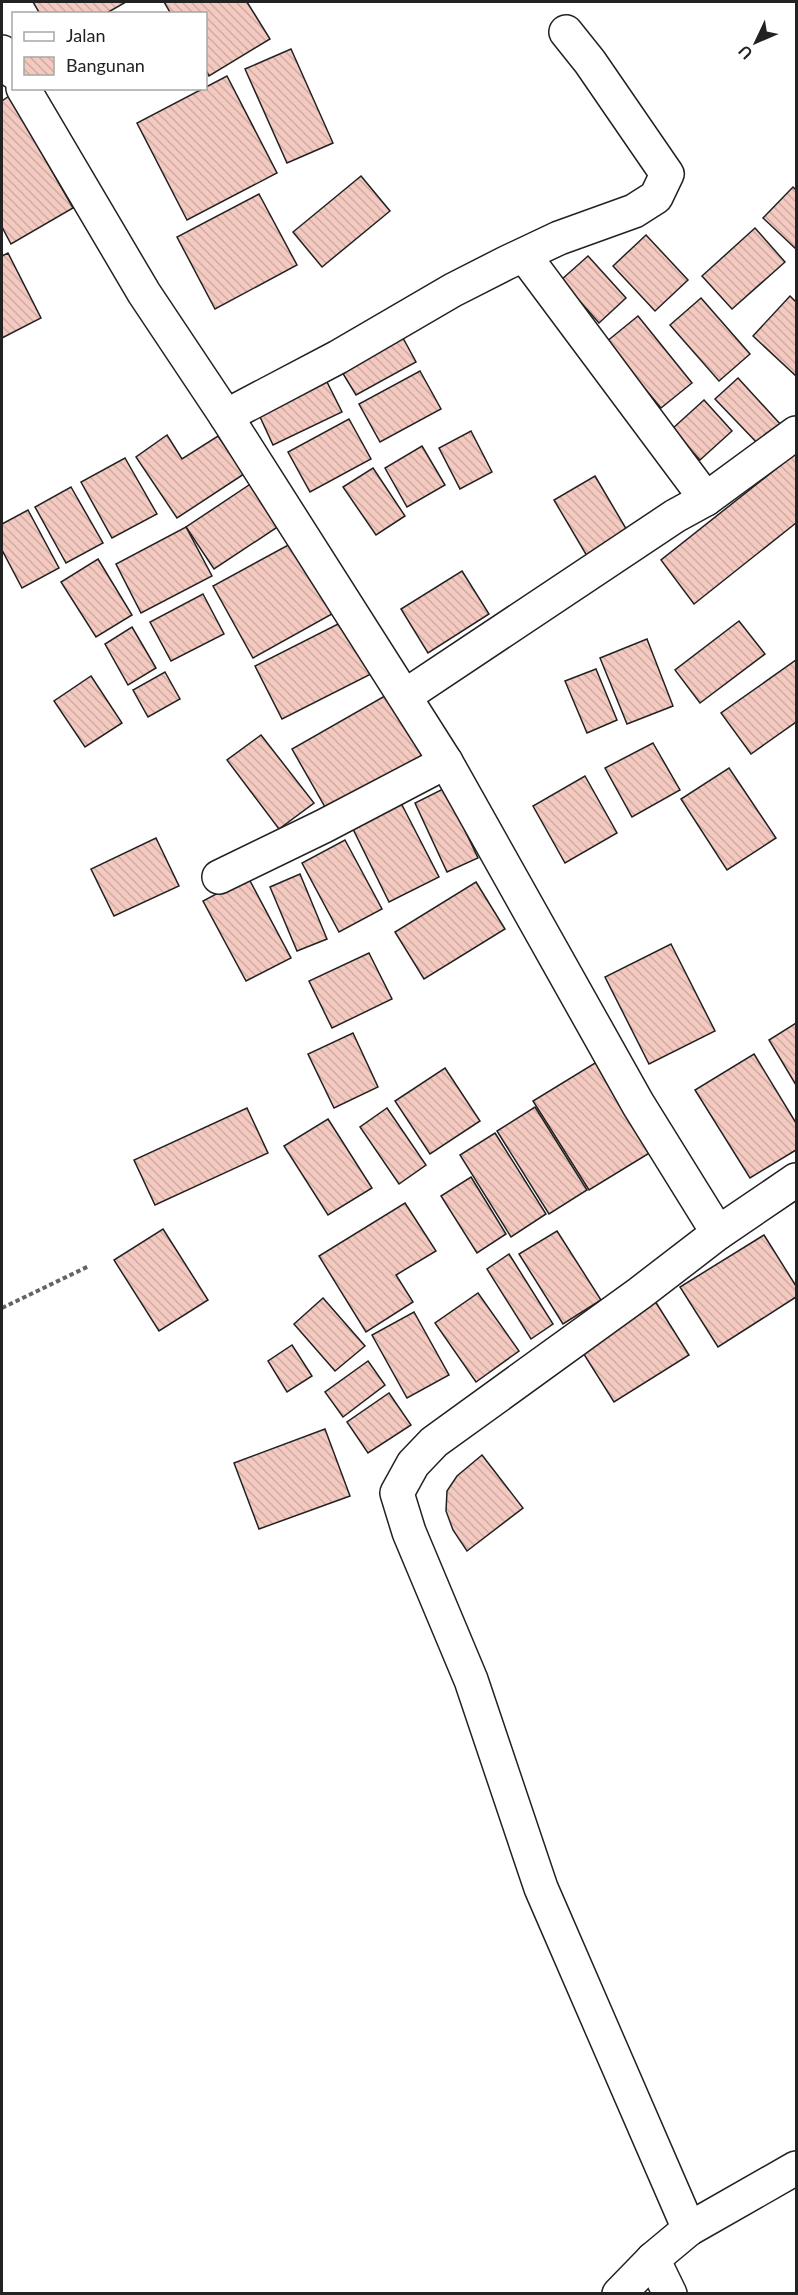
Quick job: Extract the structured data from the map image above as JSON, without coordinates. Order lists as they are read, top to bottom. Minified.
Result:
{"legend":["Jalan","Bangunan"],"north":"bottom left"}
